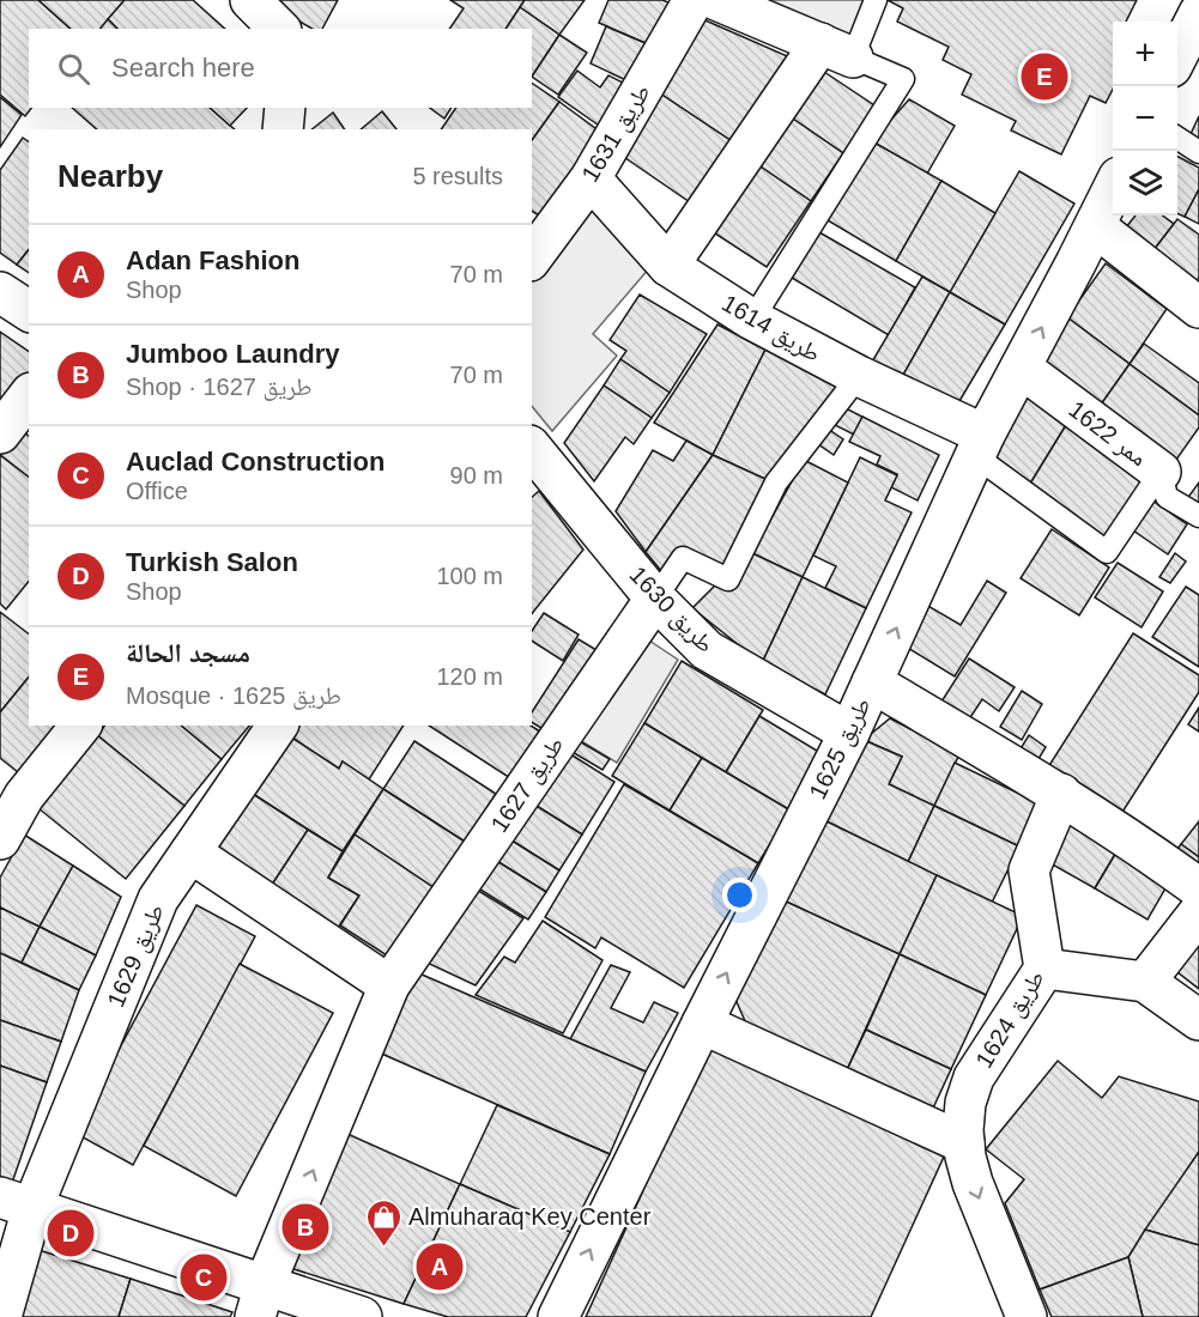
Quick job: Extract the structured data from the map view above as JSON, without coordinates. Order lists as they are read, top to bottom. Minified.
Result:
{"streets":{"street":["طريق 1631","طريق 1614","ممر 1622","طريق 1630","طريق 1625","طريق 1627","طريق 1629","طريق 1624"]},"crossings":[["طريق 1631","طريق 1614"],["طريق 1614","ممر 1622"],["طريق 1614","طريق 1625"],["طريق 1614","طريق 1627"],["ممر 1622","طريق 1625"],["طريق 1630","طريق 1625"],["طريق 1630","طريق 1627"]],"one_way":["طريق 1625"],"places":{"shop":["Almuharaq Key Center"]},"page":{"map_buttons":["+","−"],"search":"Search here","pins":["E","B","D","A","C"],"heading":["Nearby","5 results"],"list":[{"mark":"A","name":"Adan Fashion","note":"Shop","value":"70 m"},{"mark":"B","name":"Jumboo Laundry","note":"Shop · طريق 1627","value":"70 m"},{"mark":"C","name":"Auclad Construction","note":"Office","value":"90 m"},{"mark":"D","name":"Turkish Salon","note":"Shop","value":"100 m"},{"mark":"E","name":"مسجد الحالة","note":"Mosque · طريق 1625","value":"120 m"}]}}
